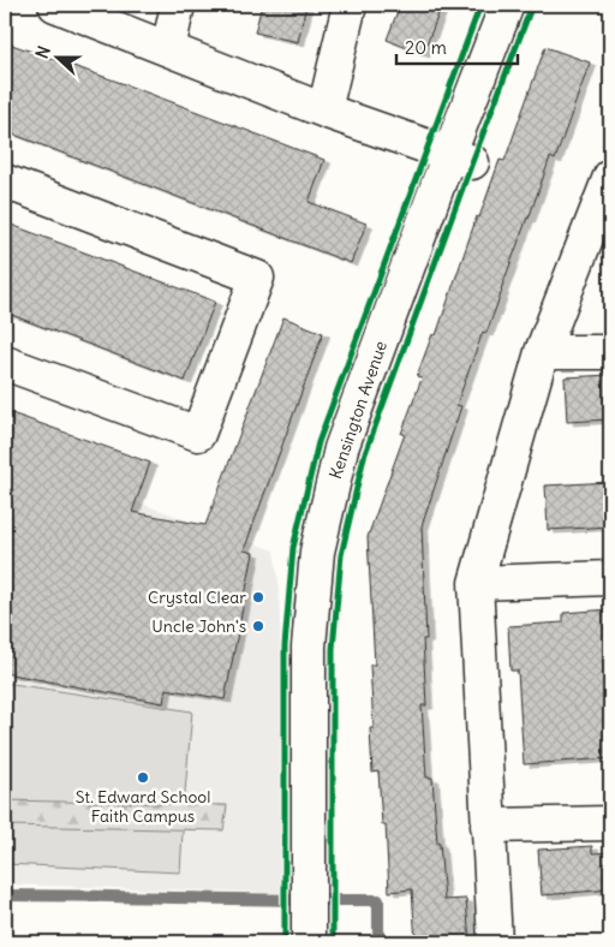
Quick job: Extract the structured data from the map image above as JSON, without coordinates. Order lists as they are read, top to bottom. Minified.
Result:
{"streets":{"street":["Kensington Avenue"]},"places":["Crystal Clear","Uncle John's","St. Edward School Faith Campus"],"scale_bar":"20 m","north":"left"}
